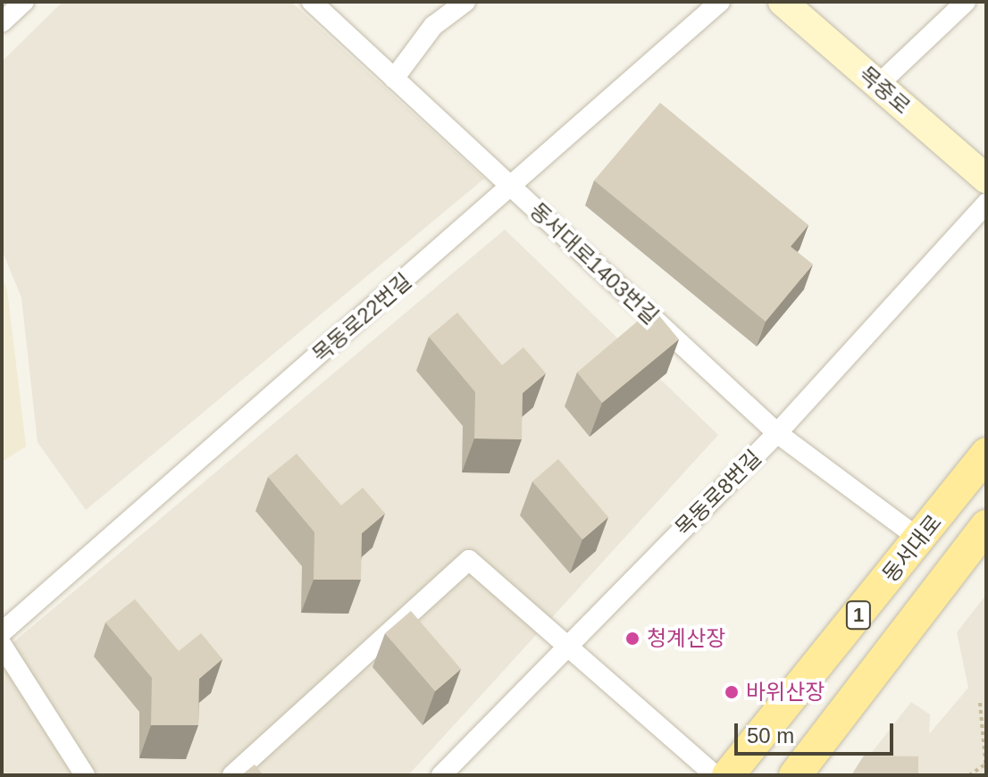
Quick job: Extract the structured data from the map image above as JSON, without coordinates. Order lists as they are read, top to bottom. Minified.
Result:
{"streets":{"main road":["동서대로","1"],"street":["목중로","동서대로1403번길","목동로22번길","목동로8번길"]},"crossings":[["동서대로1403번길","목동로22번길"],["동서대로1403번길","목동로8번길"],["동서대로1403번길","동서대로"]],"places":["청계산장","바위산장"],"scale_bar":"50 m"}
